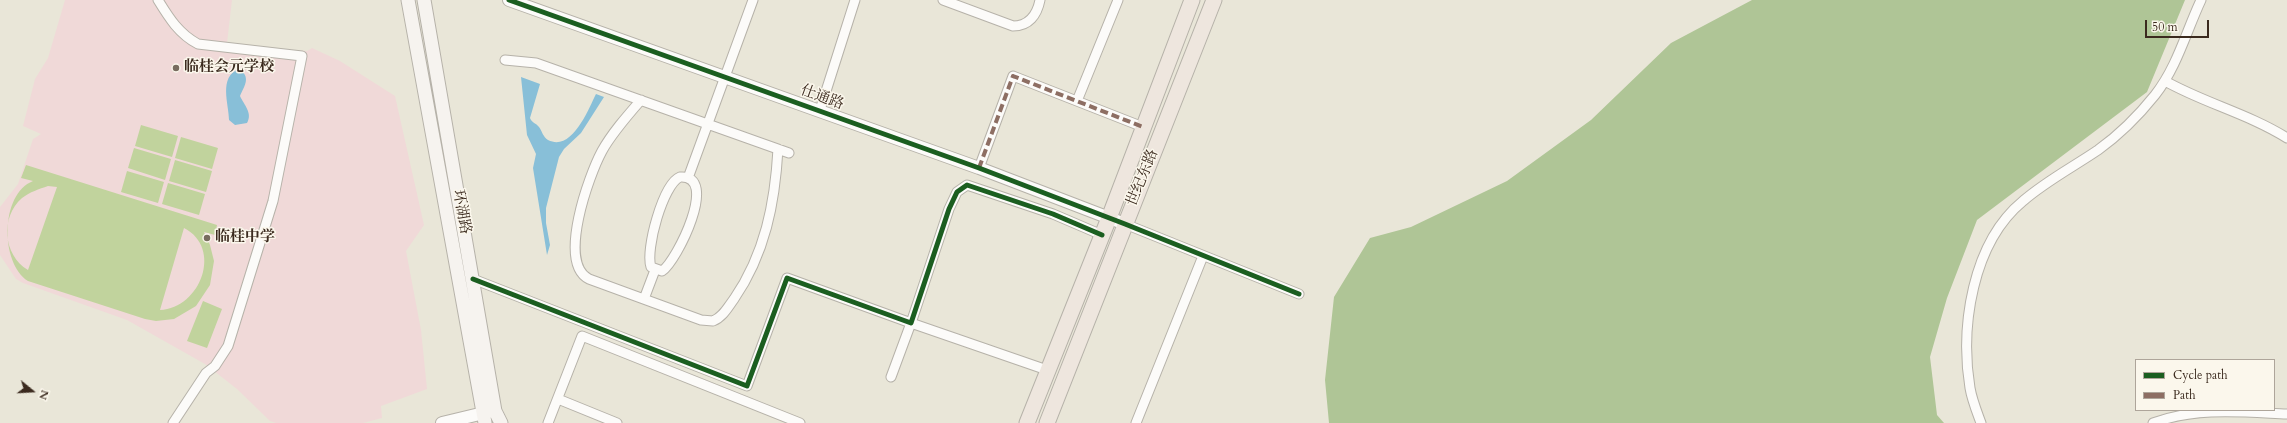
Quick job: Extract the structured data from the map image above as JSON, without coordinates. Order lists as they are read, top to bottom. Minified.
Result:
{"streets":{"main road":["世纪东路","环湖路"],"street":["仕通路"]},"crossings":[["仕通路","世纪东路"]],"places":["临桂会元学校","临桂中学"],"legend":["Cycle path","Path"],"scale_bar":"50 m","north":"right"}
